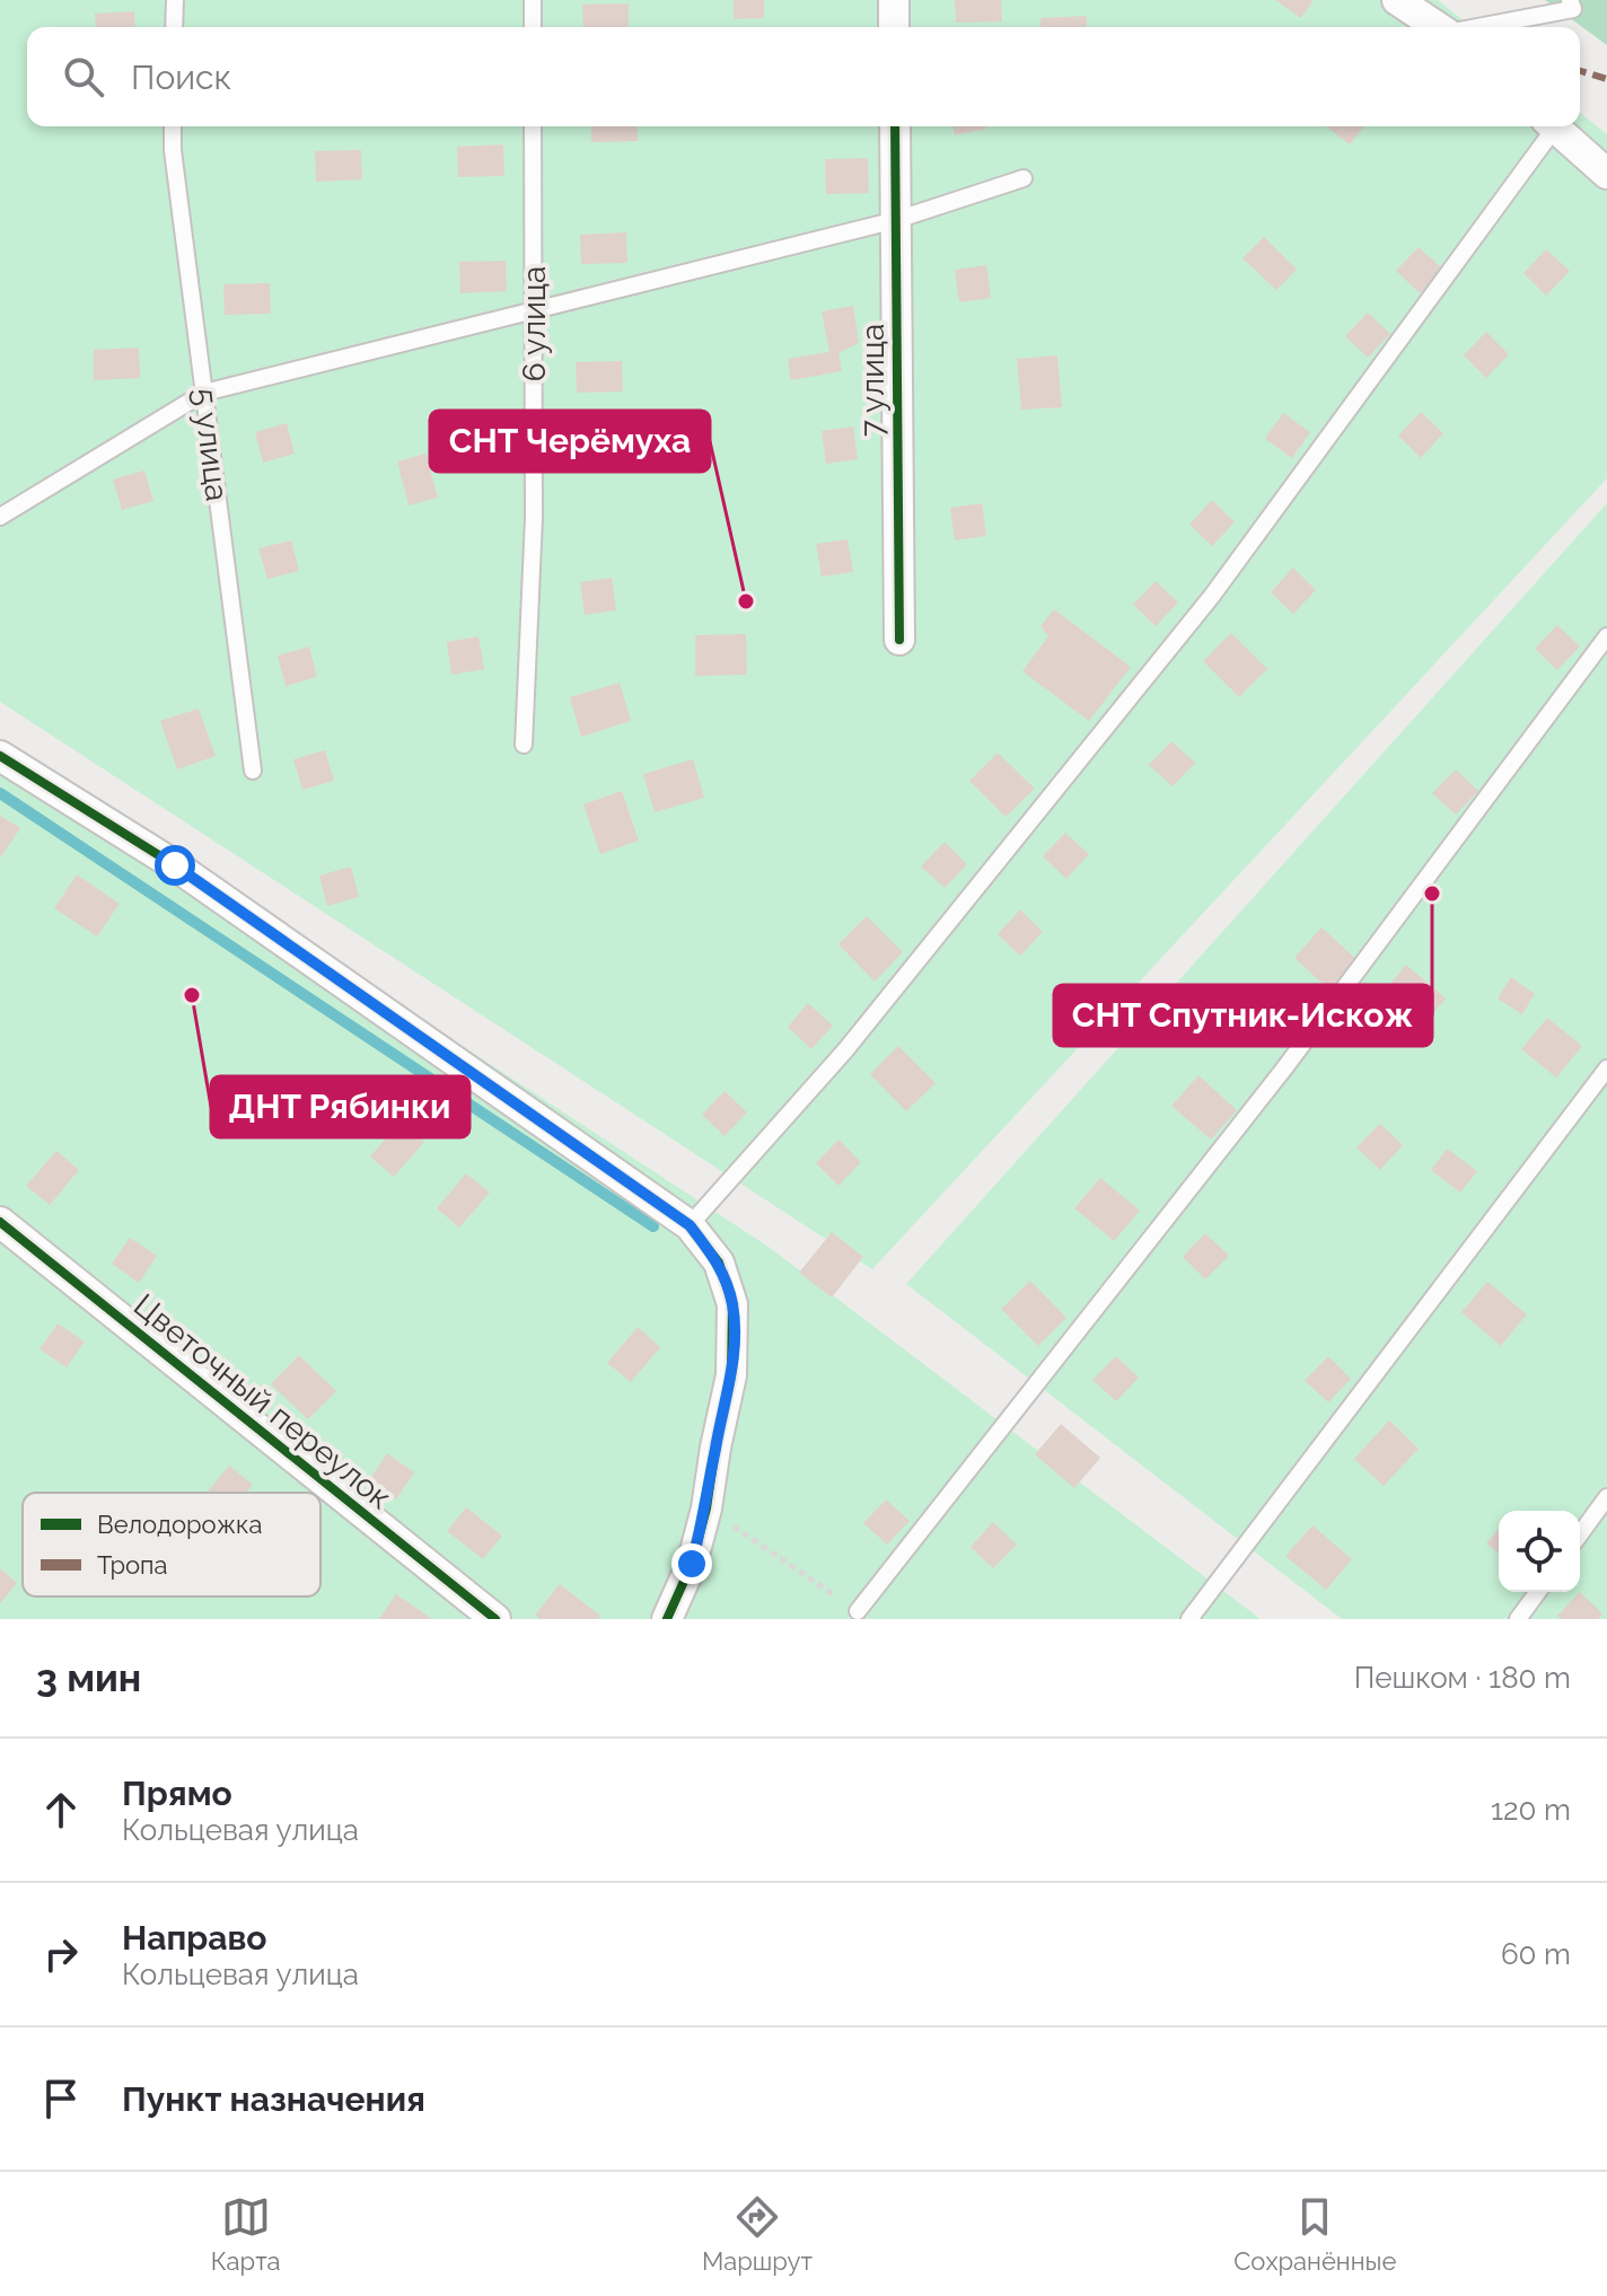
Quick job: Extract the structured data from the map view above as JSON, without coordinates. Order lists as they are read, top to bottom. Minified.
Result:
{"streets":{"street":["7 улица","Цветочный переулок"],"lane":["6 улица","5 улица"]},"places":["СНТ Черёмуха","СНТ Спутник-Искож","ДНТ Рябинки"],"legend":["Велодорожка","Тропа"],"page":{"search":"Поиск","heading":["3 мин","Пешком · 180 m"],"list":[["Прямо","Кольцевая улица","120 m"],["Направо","Кольцевая улица","60 m"],"Пункт назначения"],"nav":["Карта","Маршрут","Сохранённые"]}}
